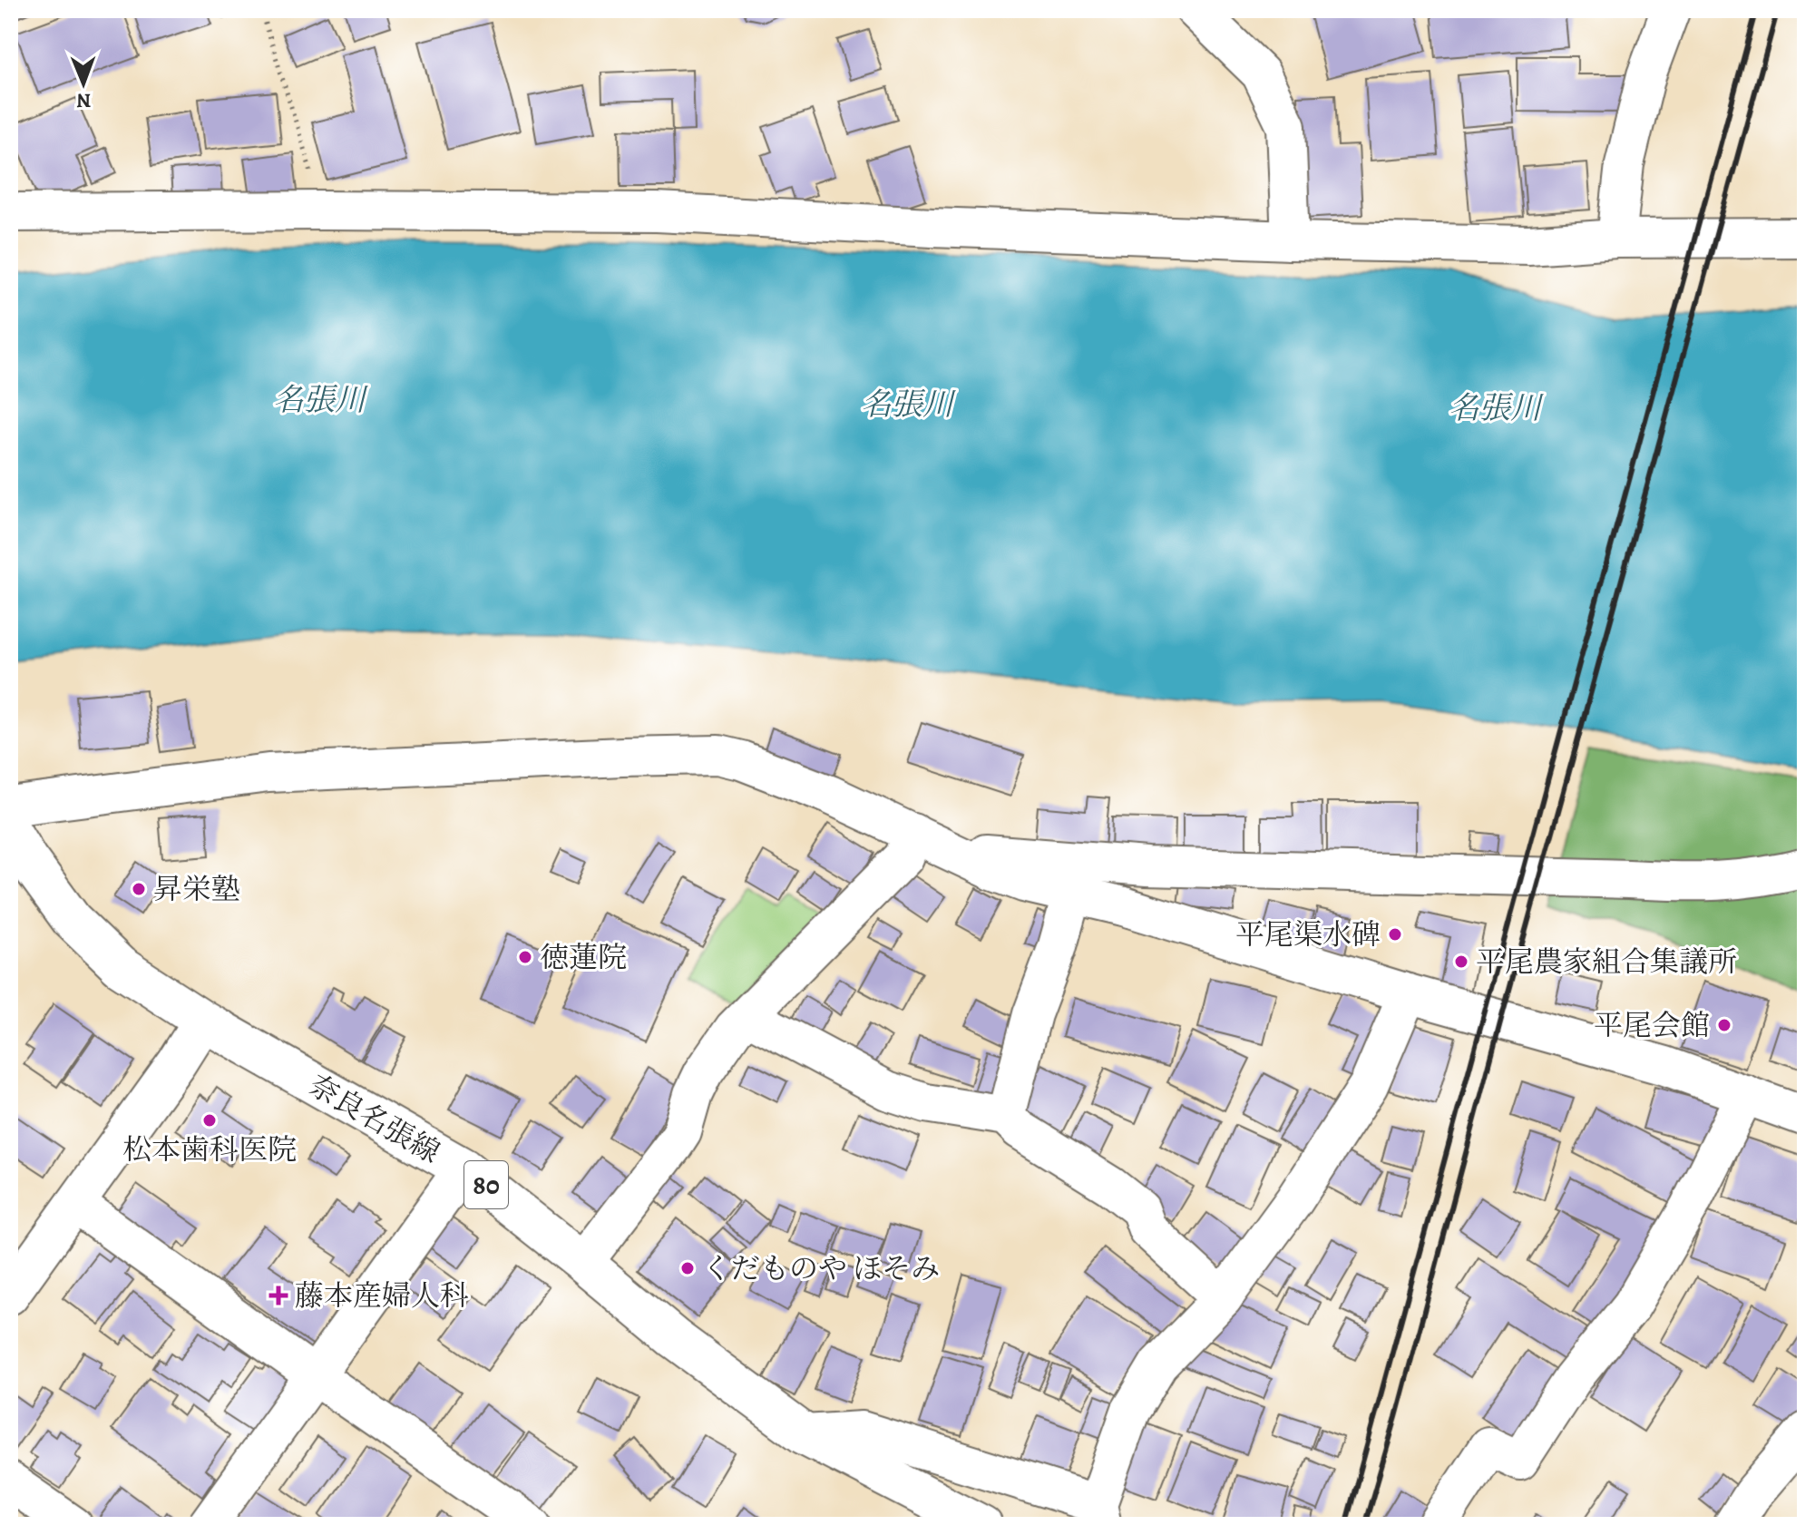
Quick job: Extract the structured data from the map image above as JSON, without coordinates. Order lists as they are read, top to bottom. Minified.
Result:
{"streets":{"main road":["奈良名張線","80"]},"water":["名張川"],"places":{"other":["昇栄塾","平尾渠水碑","徳蓮院","平尾農家組合集議所","平尾会館","松本歯科医院","くだものや ほそみ"],"health":["藤本産婦人科"]},"north":"bottom"}
